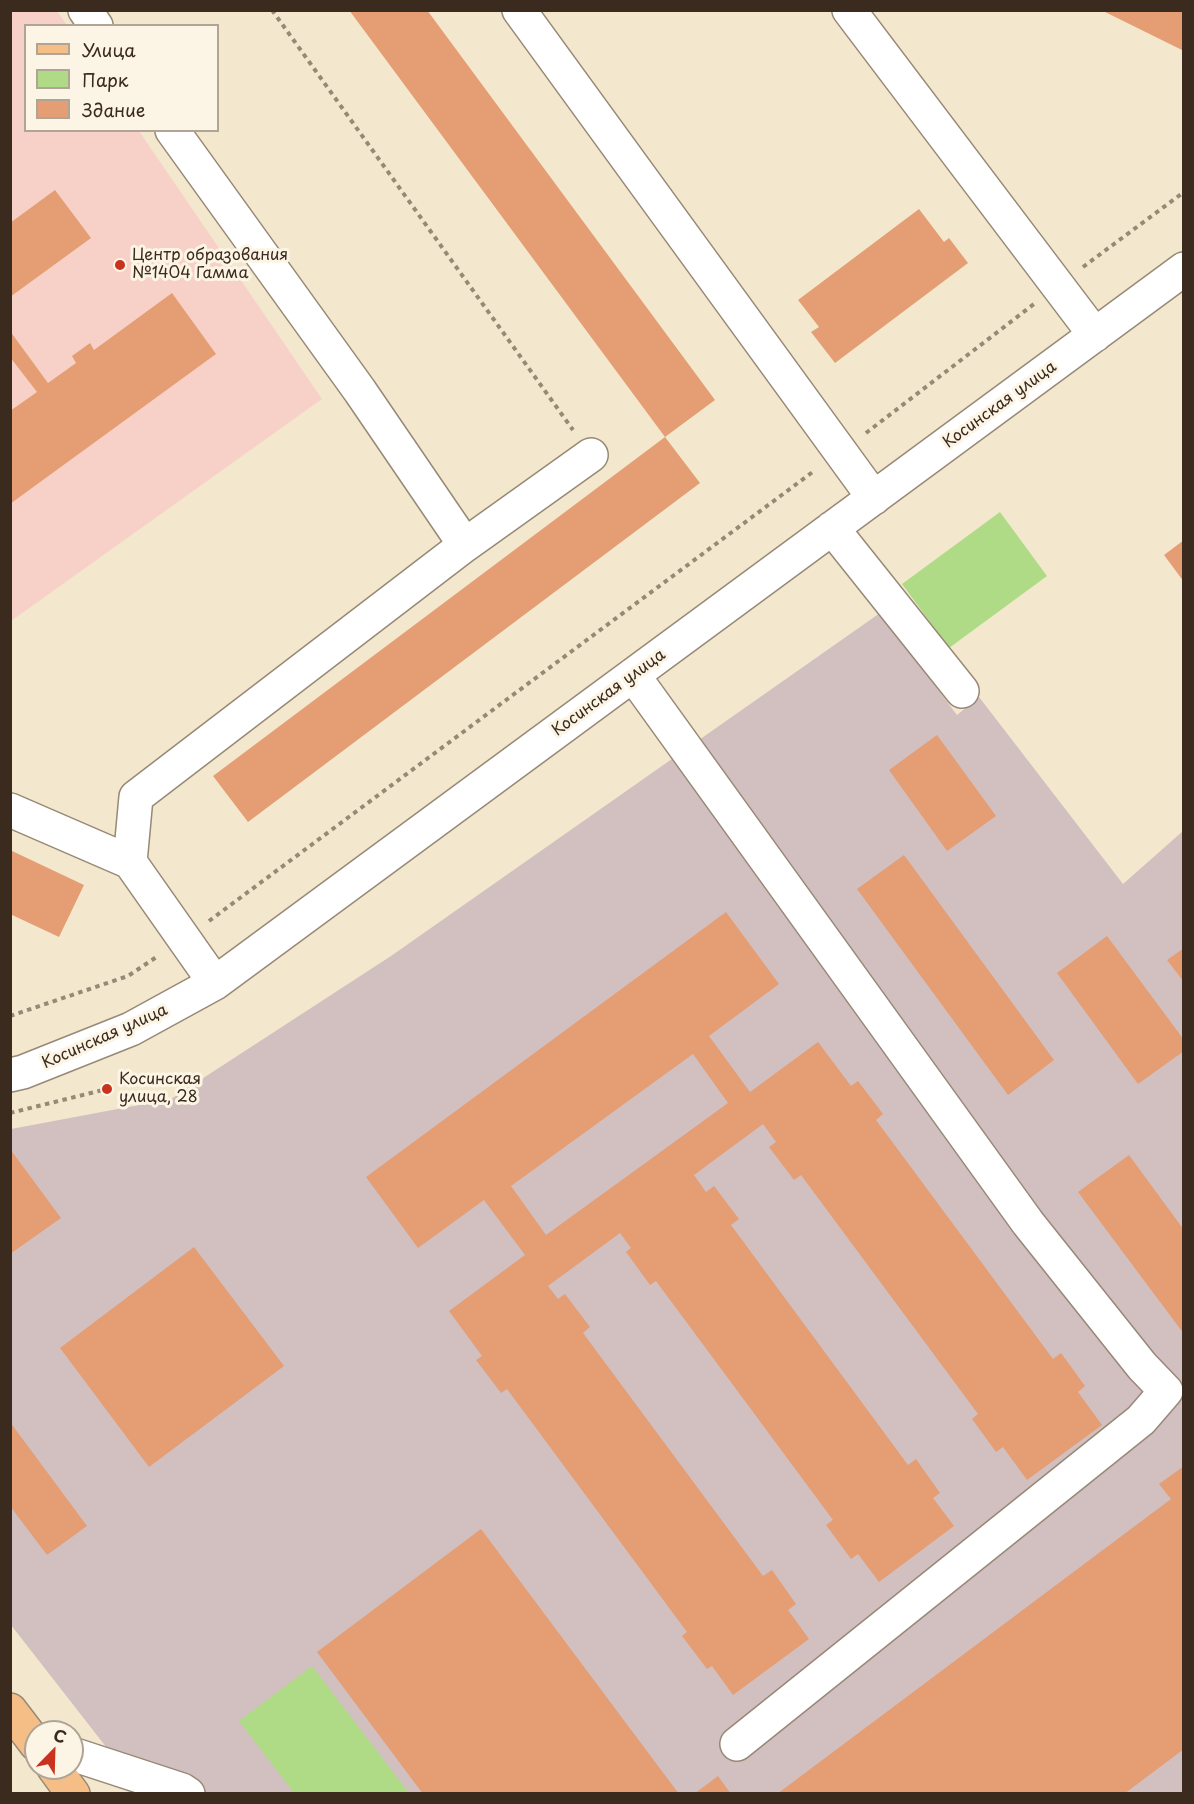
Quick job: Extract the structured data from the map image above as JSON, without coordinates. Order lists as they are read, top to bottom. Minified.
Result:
{"streets":{"street":["Косинская улица"]},"places":["Центр образования №1404 Гамма","Косинская улица, 28"],"legend":["Улица","Парк","Здание"],"north":"top right"}
